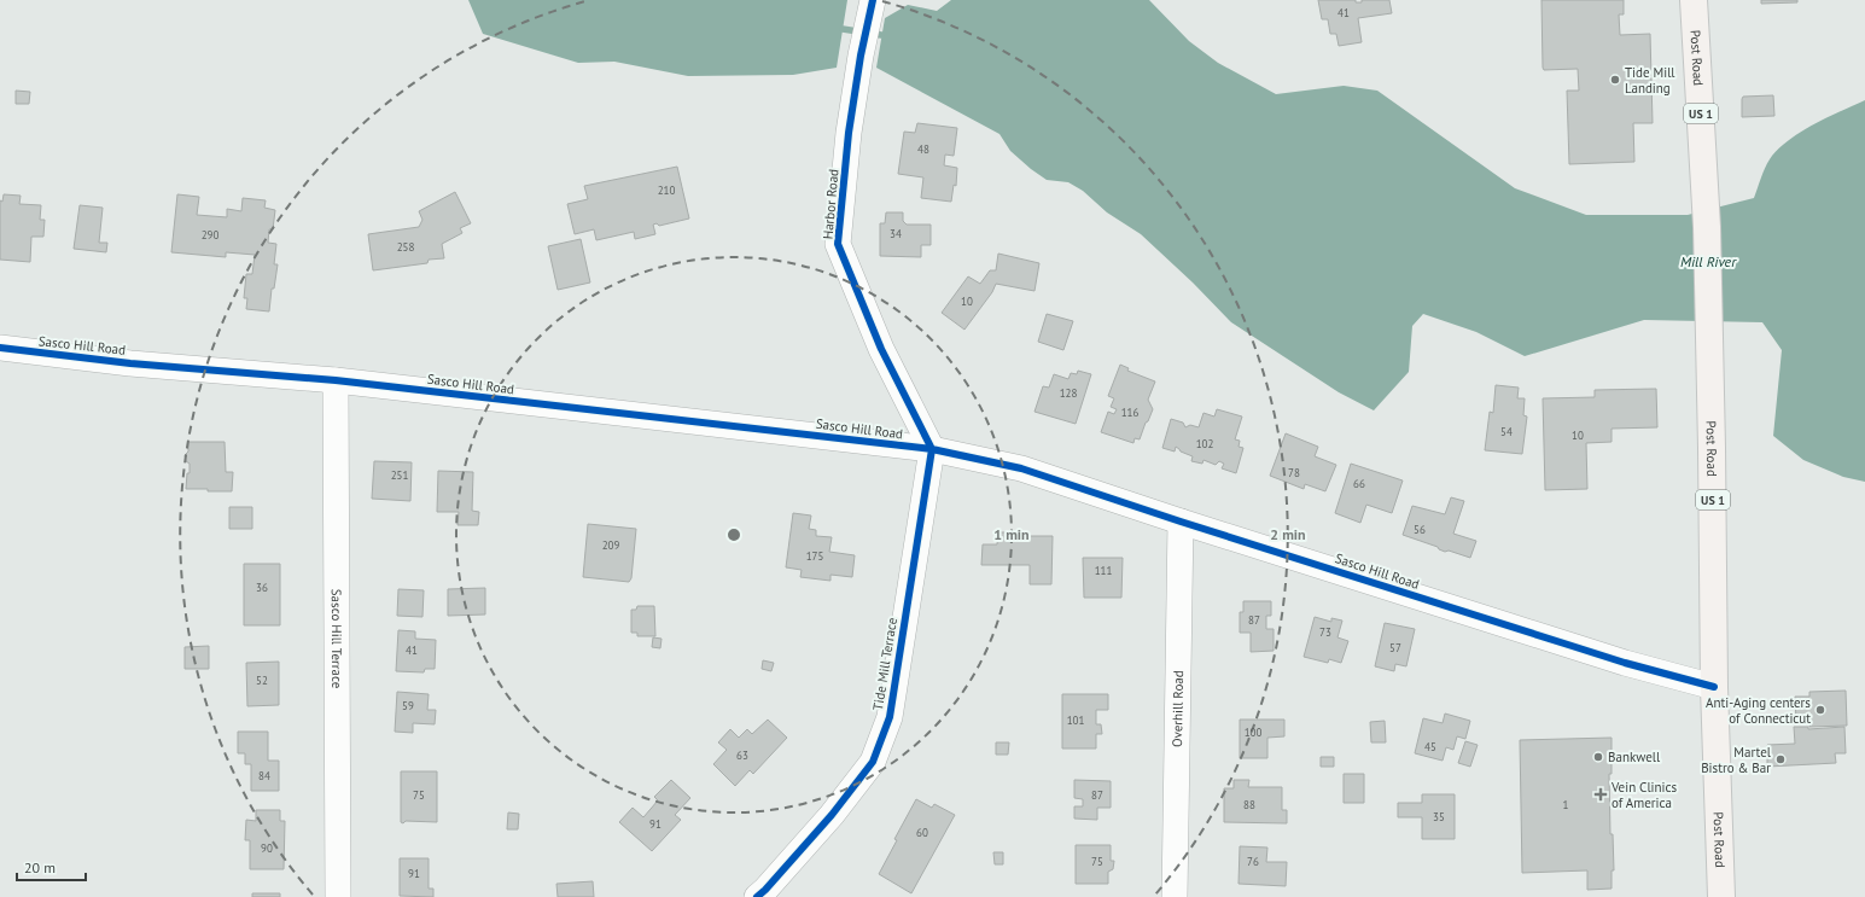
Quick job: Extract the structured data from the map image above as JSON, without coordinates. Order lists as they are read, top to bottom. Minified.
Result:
{"streets":{"main road":["Post Road","US 1"],"street":["Harbor Road","Sasco Hill Road","Sasco Hill Terrace","Tide Mill Terrace","Overhill Road"]},"crossings":[["Post Road","Sasco Hill Road"],["Harbor Road","Sasco Hill Road"],["Harbor Road","Tide Mill Terrace"],["Sasco Hill Road","Sasco Hill Terrace"],["Sasco Hill Road","Tide Mill Terrace"],["Sasco Hill Road","Overhill Road"]],"water":["Mill River"],"places":{"other":["Tide Mill Landing","Anti-Aging centers of Connecticut","Bankwell","Martel Bistro & Bar"],"health":["Vein Clinics of America"]},"house_numbers":["41","48","210","34","290","258","10","128","116","54","10","102","78","251","66","56","209","175","111","36","87","73","57","41","52","59","101","100","45","63","84","75","87","88","1","35","91","60","90","75","76","91"],"scale_bar":"20 m","rings":["1 min","2 min"]}
